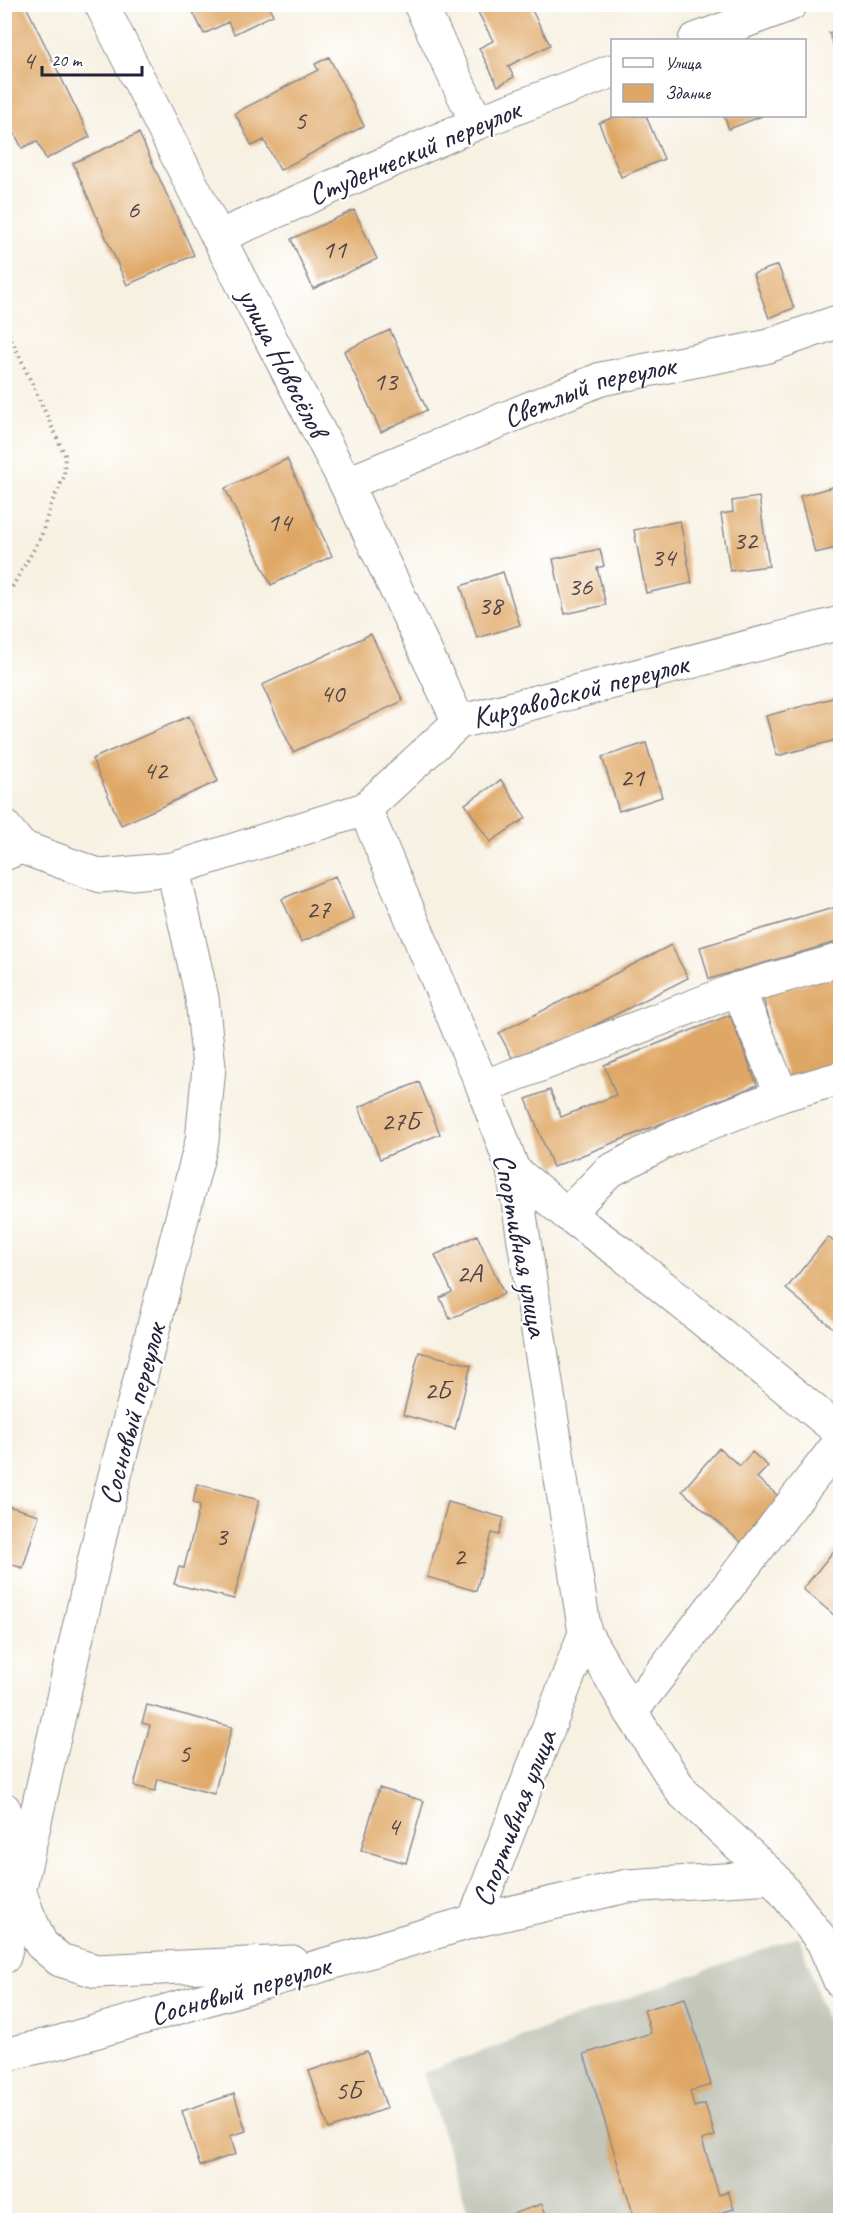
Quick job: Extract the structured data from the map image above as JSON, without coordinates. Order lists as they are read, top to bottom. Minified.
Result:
{"streets":{"street":["Студенческий переулок","улица Новосёлов","Светлый переулок","Кирзаводской переулок","Спортивная улица","Сосновый переулок"]},"crossings":[["Студенческий переулок","улица Новосёлов"],["улица Новосёлов","Светлый переулок"],["улица Новосёлов","Кирзаводской переулок"],["Кирзаводской переулок","Спортивная улица"],["Кирзаводской переулок","Сосновый переулок"],["Спортивная улица","Сосновый переулок"]],"house_numbers":["4","5","6","11","13","14","32","34","36","38","40","42","21","27","27Б","2А","2Б","3","2","5","4","5Б"],"legend":["Улица","Здание"],"scale_bar":"20 m"}
